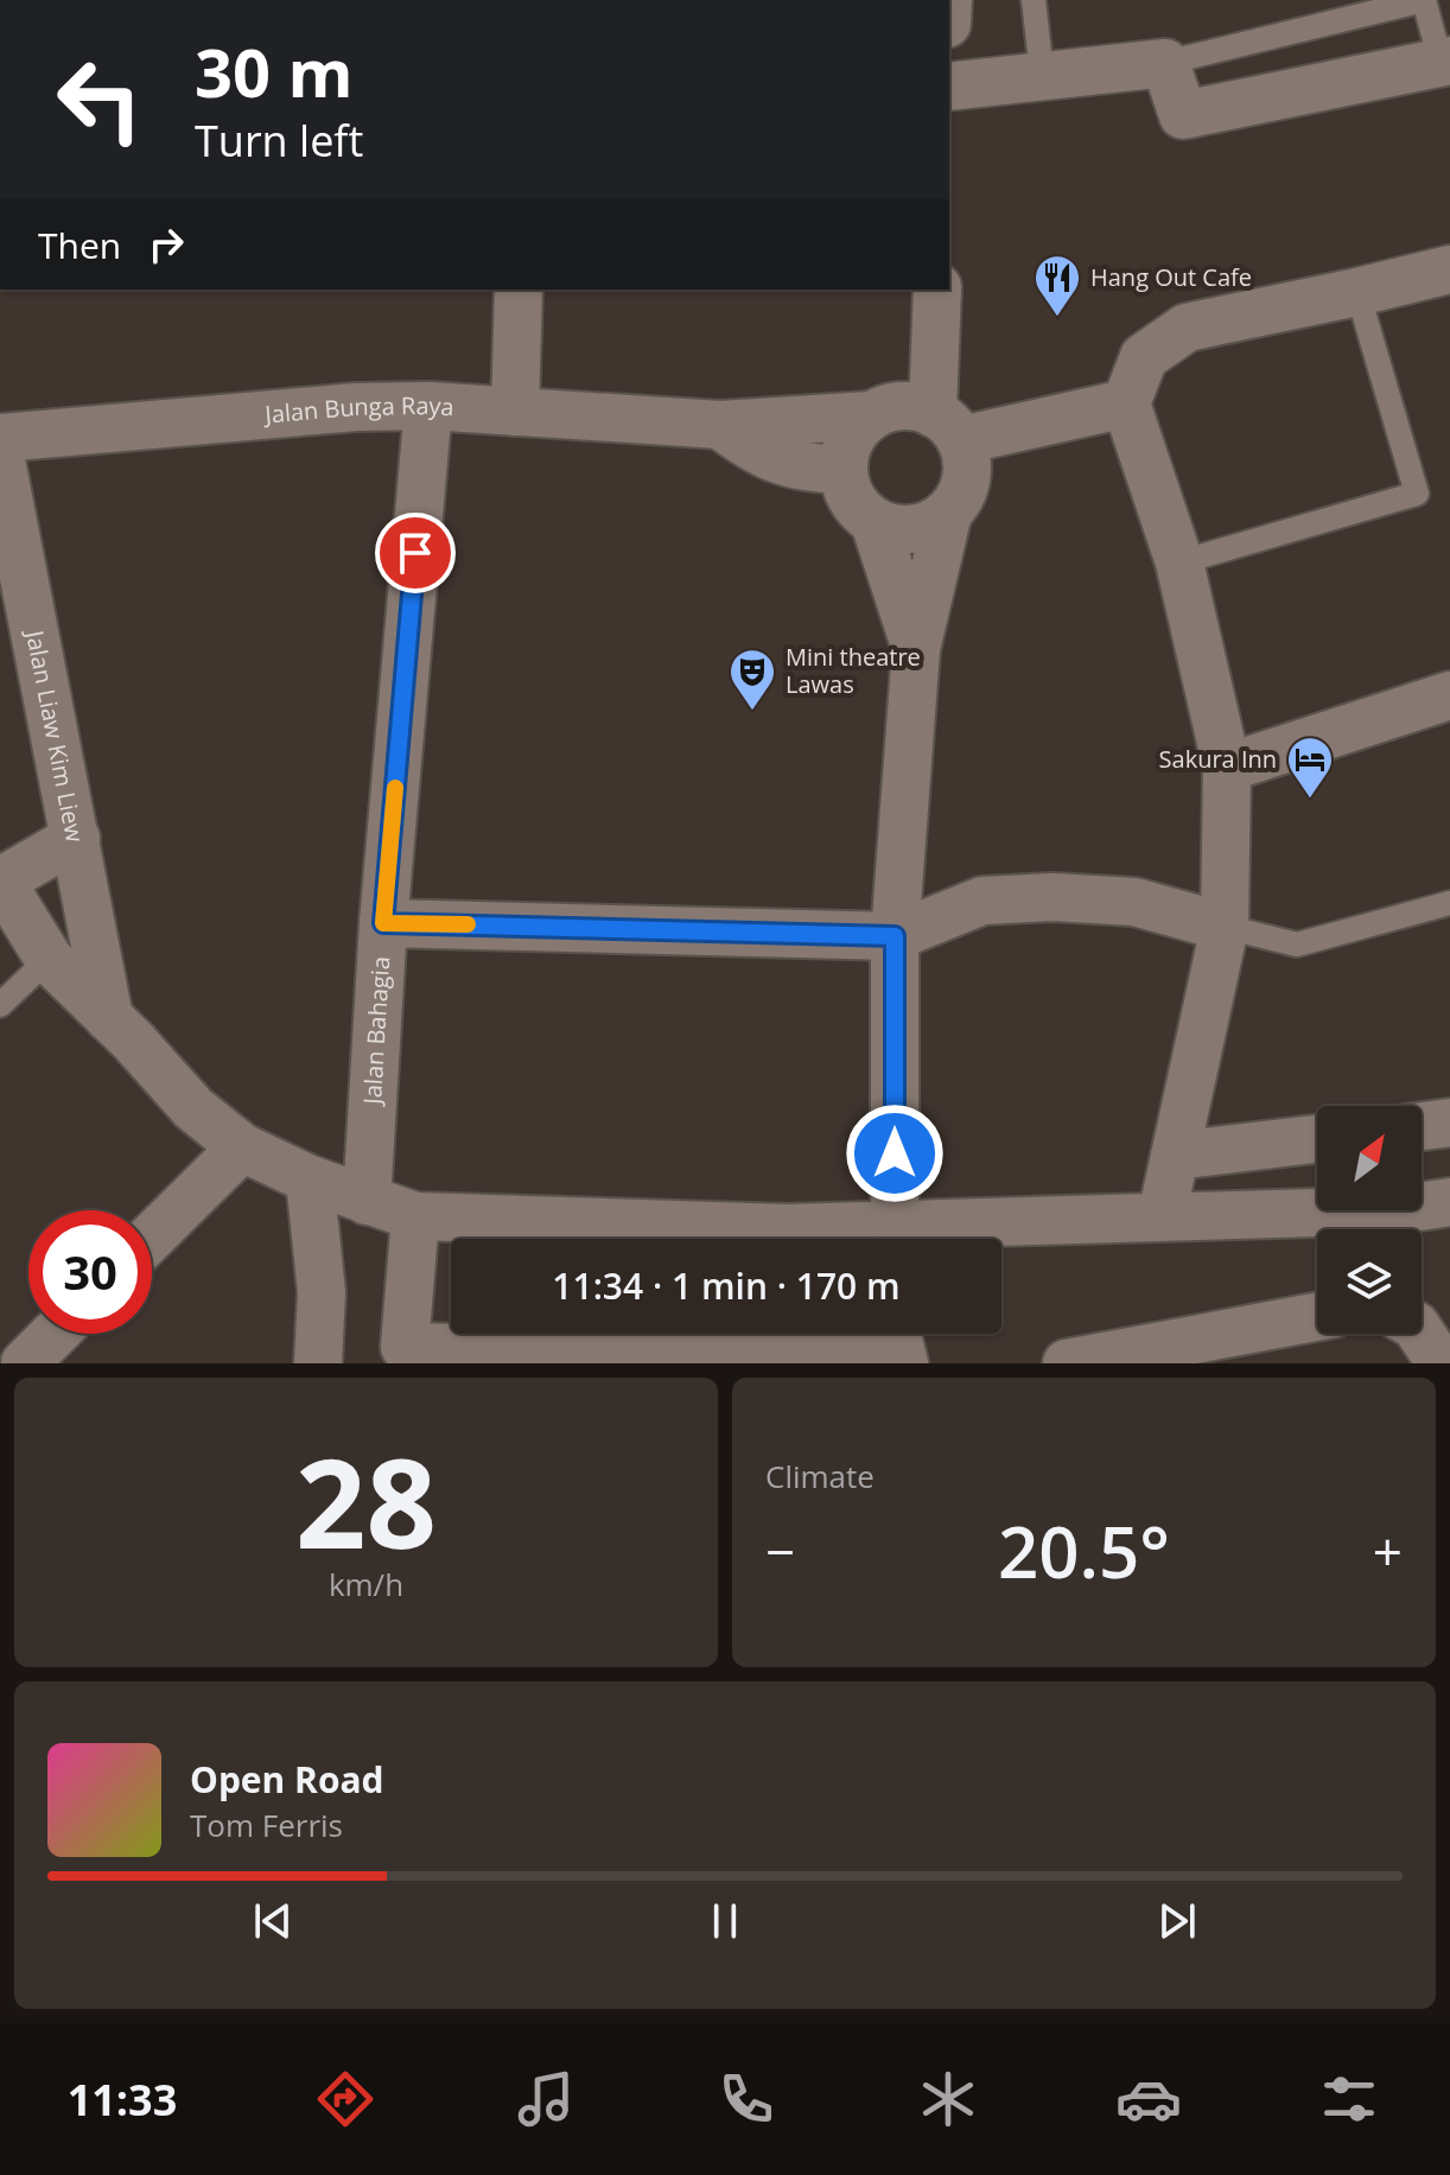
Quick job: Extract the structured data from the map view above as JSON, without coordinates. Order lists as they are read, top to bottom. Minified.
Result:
{"streets":{"street":["Jalan Bunga Raya","Jalan Liaw Kim Liew","Jalan Bahagia"]},"crossings":[["Jalan Bunga Raya","Jalan Bahagia"]],"places":{"restaurant":["Hang Out Cafe"],"theatre":["Mini theatre Lawas"],"hotel":["Sakura Inn"]},"north":"top right","page":{"turn":["30 m","Turn left"],"then":"Then","limit":"30","trip":"11:34 · 1 min · 170 m","tile":[["28","km/h"],"Climate"],"heat":["−","20.5°","+"],"song":["Open Road","Tom Ferris"],"tabs":"11:33"}}
